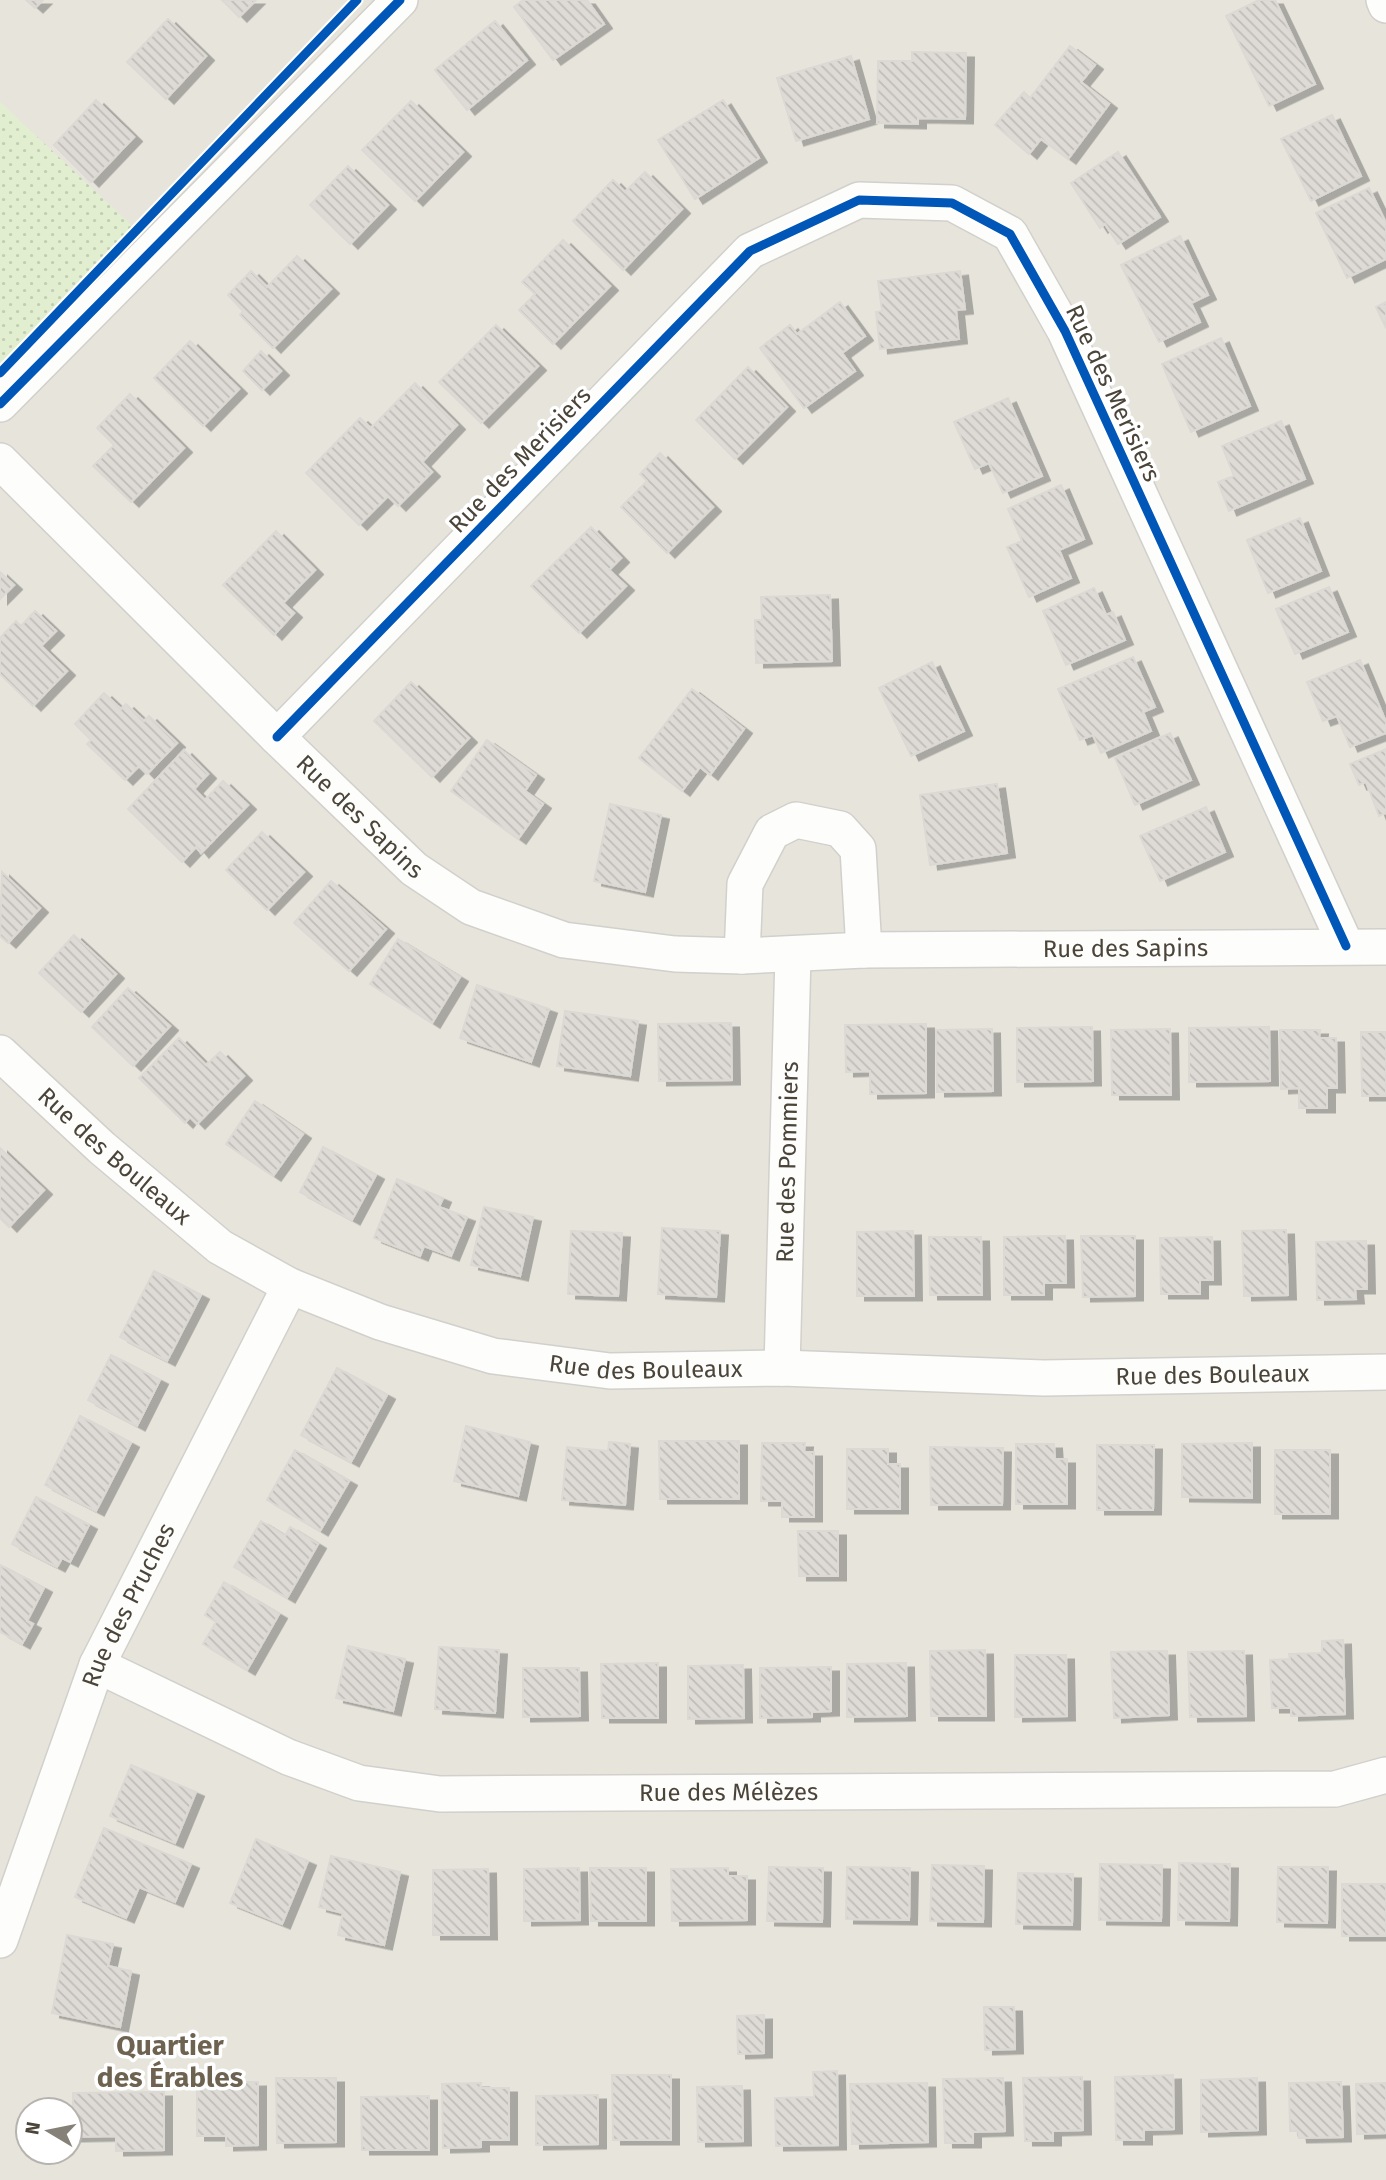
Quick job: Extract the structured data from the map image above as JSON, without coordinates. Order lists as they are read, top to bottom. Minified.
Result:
{"streets":{"street":["Rue des Merisiers","Rue des Sapins","Rue des Bouleaux","Rue des Pommiers","Rue des Pruches","Rue des Mélèzes"]},"crossings":[["Rue des Merisiers","Rue des Sapins"],["Rue des Sapins","Rue des Pommiers"],["Rue des Bouleaux","Rue des Pommiers"],["Rue des Bouleaux","Rue des Pruches"],["Rue des Pruches","Rue des Mélèzes"]],"districts":["Quartier des Érables"],"north":"left"}
